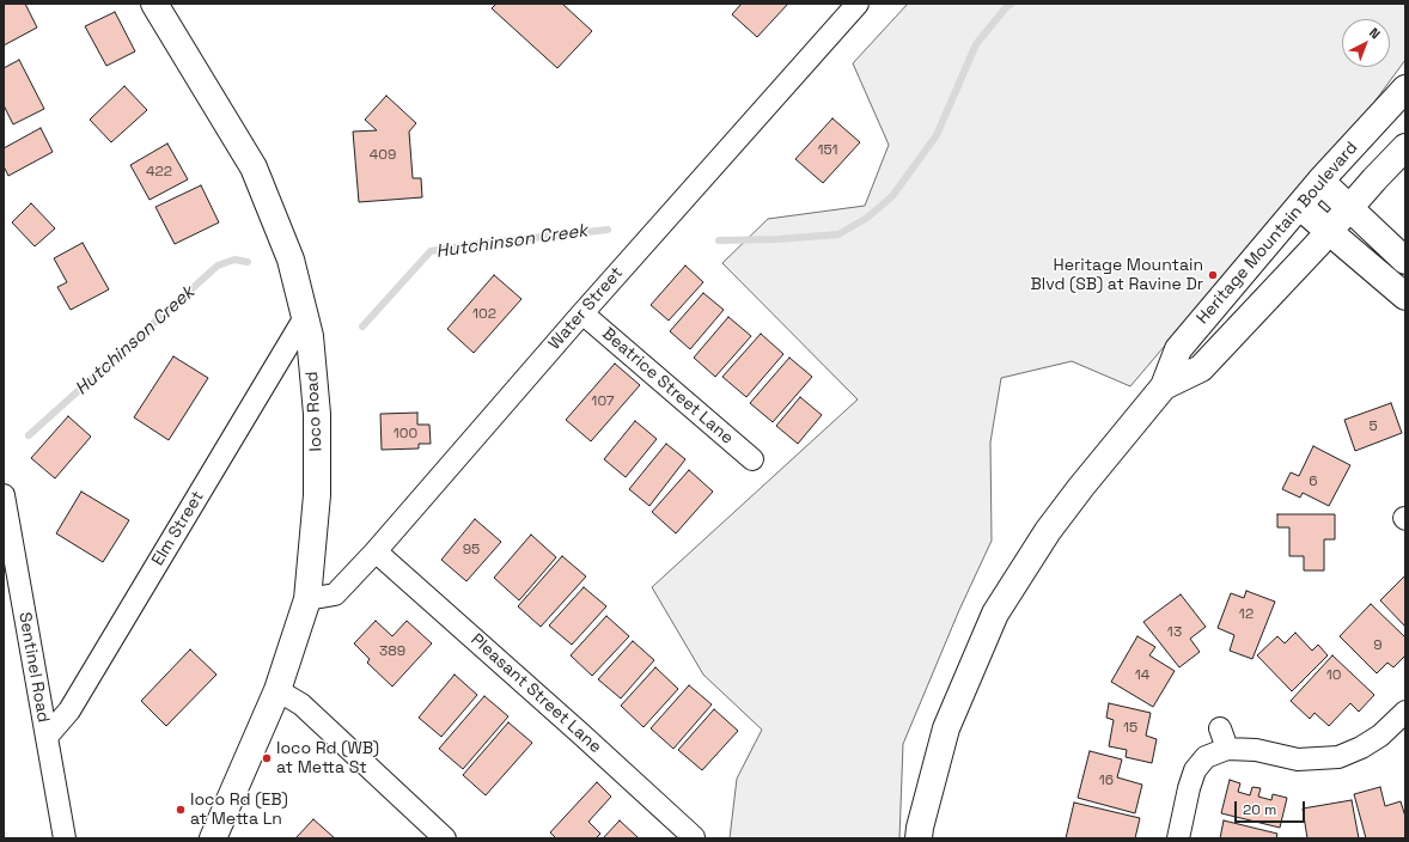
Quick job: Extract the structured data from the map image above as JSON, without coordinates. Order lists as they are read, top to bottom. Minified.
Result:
{"streets":{"main road":["Heritage Mountain Boulevard","Ioco Road"],"street":["Water Street","Beatrice Street Lane","Elm Street","Sentinel Road","Pleasant Street Lane"]},"crossings":[["Water Street","Beatrice Street Lane"],["Water Street","Ioco Road"],["Water Street","Pleasant Street Lane"],["Ioco Road","Elm Street"],["Elm Street","Sentinel Road"]],"water":["Hutchinson Creek"],"places":["Heritage Mountain Blvd (SB) at Ravine Dr","Ioco Rd (WB) at Metta St","Ioco Rd (EB) at Metta Ln"],"house_numbers":["151","409","422","102","107","5","100","6","95","12","13","9","389","14","10","15","16"],"scale_bar":"20 m","north":"top right"}
